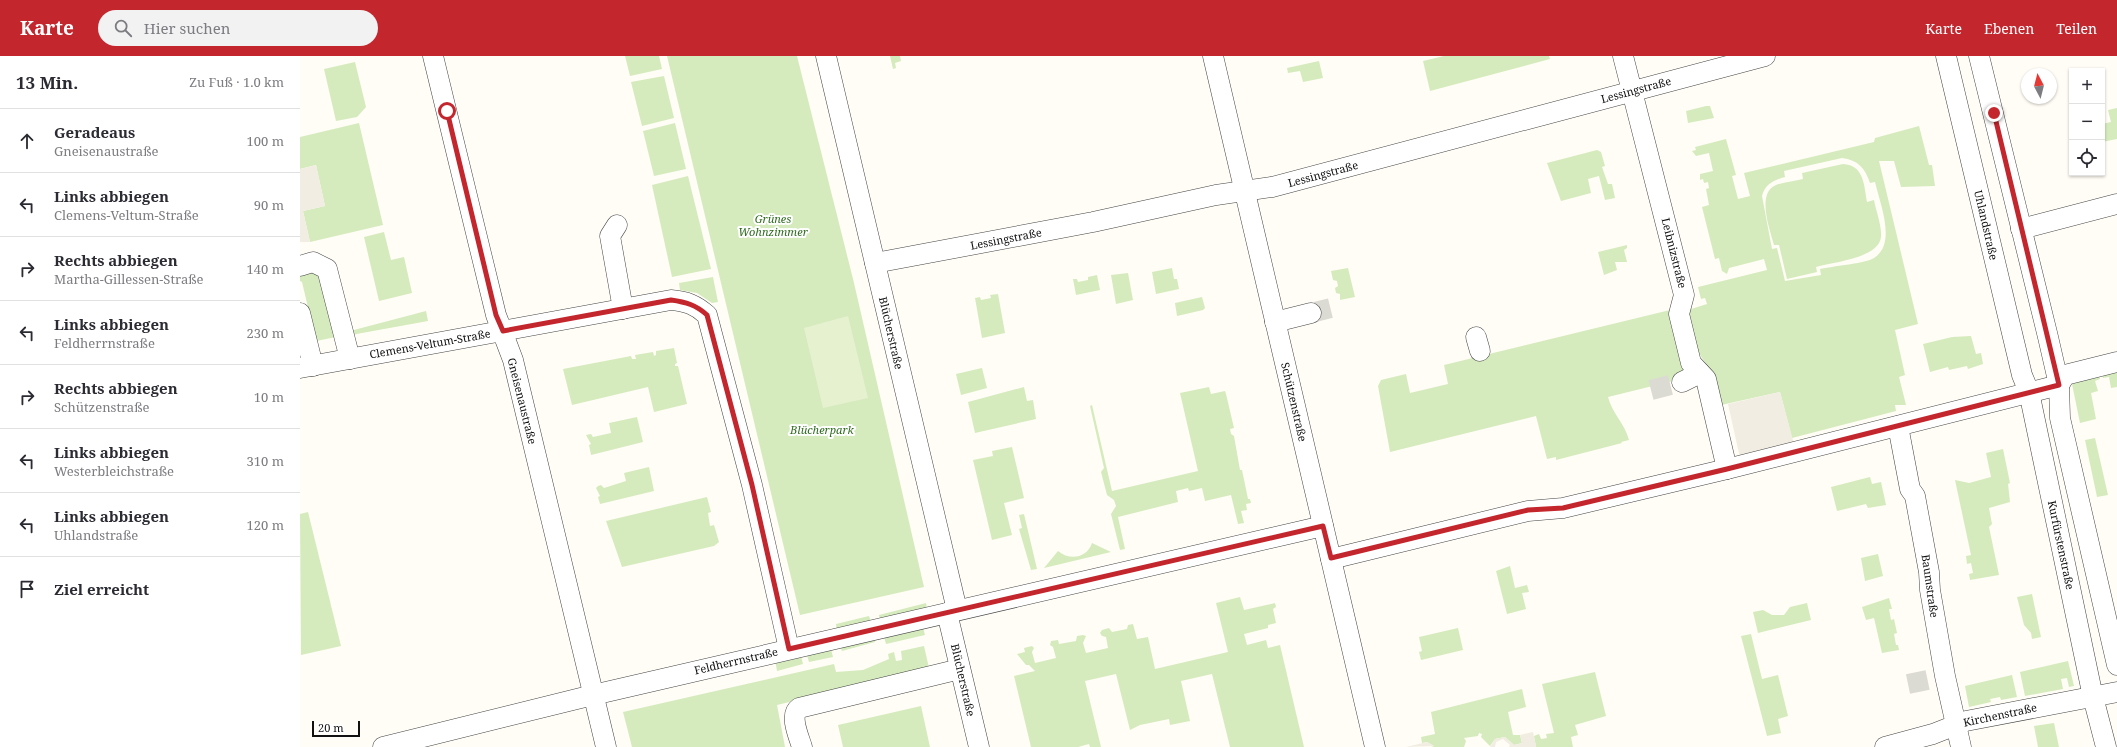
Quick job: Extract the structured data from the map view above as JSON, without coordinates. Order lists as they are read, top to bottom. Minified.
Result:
{"streets":{"street":["Lessingstraße","Uhlandstraße","Leibnizstraße","Blücherstraße","Clemens-Veltum-Straße","Gneisenaustraße","Schützenstraße","Kurfürstenstraße","Baumstraße","Feldherrnstraße","Kirchenstraße"]},"crossings":[["Lessingstraße","Leibnizstraße"],["Lessingstraße","Blücherstraße"],["Lessingstraße","Schützenstraße"],["Uhlandstraße","Kurfürstenstraße"],["Blücherstraße","Feldherrnstraße"],["Clemens-Veltum-Straße","Gneisenaustraße"],["Clemens-Veltum-Straße","Feldherrnstraße"],["Gneisenaustraße","Feldherrnstraße"],["Schützenstraße","Feldherrnstraße"],["Kurfürstenstraße","Kirchenstraße"],["Baumstraße","Kirchenstraße"]],"parks":["Grünes Wohnzimmer","Blücherpark"],"scale_bar":"20 m","north":"top","page":{"header":"Karte","search":"Hier suchen","nav":["Karte","Ebenen","Teilen"],"heading":["13 Min.","Zu Fuß · 1.0 km"],"map_buttons":["+","−"],"list":[["Geradeaus","Gneisenaustraße","100 m"],["Links abbiegen","Clemens-Veltum-Straße","90 m"],["Rechts abbiegen","Martha-Gillessen-Straße","140 m"],["Links abbiegen","Feldherrnstraße","230 m"],["Rechts abbiegen","Schützenstraße","10 m"],["Links abbiegen","Westerbleichstraße","310 m"],["Links abbiegen","Uhlandstraße","120 m"],"Ziel erreicht"],"scale":"20 m"}}
